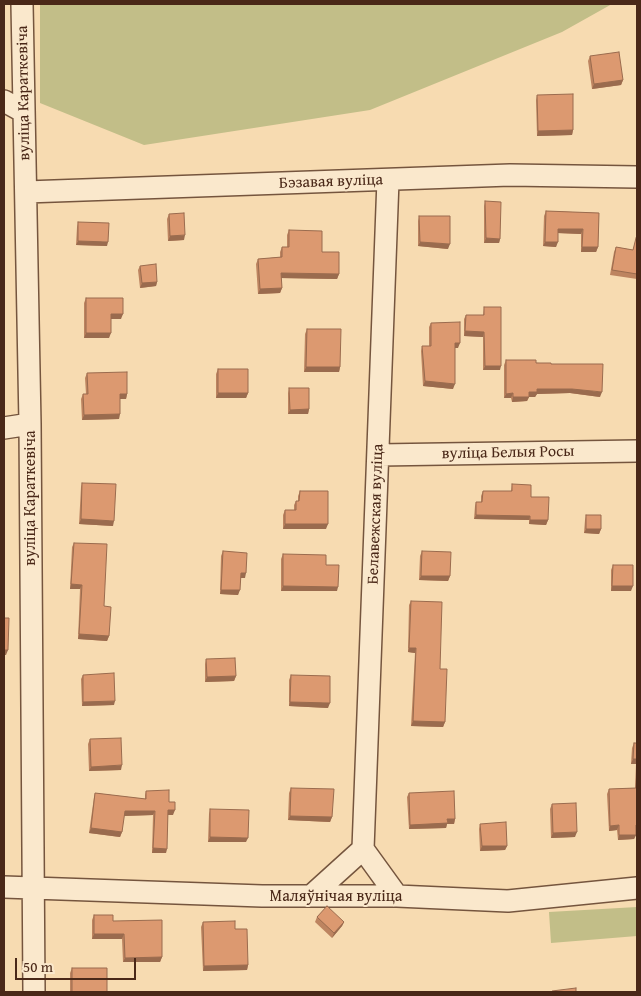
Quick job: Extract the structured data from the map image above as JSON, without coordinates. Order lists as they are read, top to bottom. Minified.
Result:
{"streets":{"street":["вуліца Караткевіча","Бэзавая вуліца","вуліца Белыя Росы","Белавежская вуліца","Маляўнічая вуліца"]},"crossings":[["вуліца Караткевіча","Бэзавая вуліца"],["вуліца Караткевіча","Маляўнічая вуліца"],["Бэзавая вуліца","Белавежская вуліца"],["вуліца Белыя Росы","Белавежская вуліца"]],"scale_bar":"50 m"}
